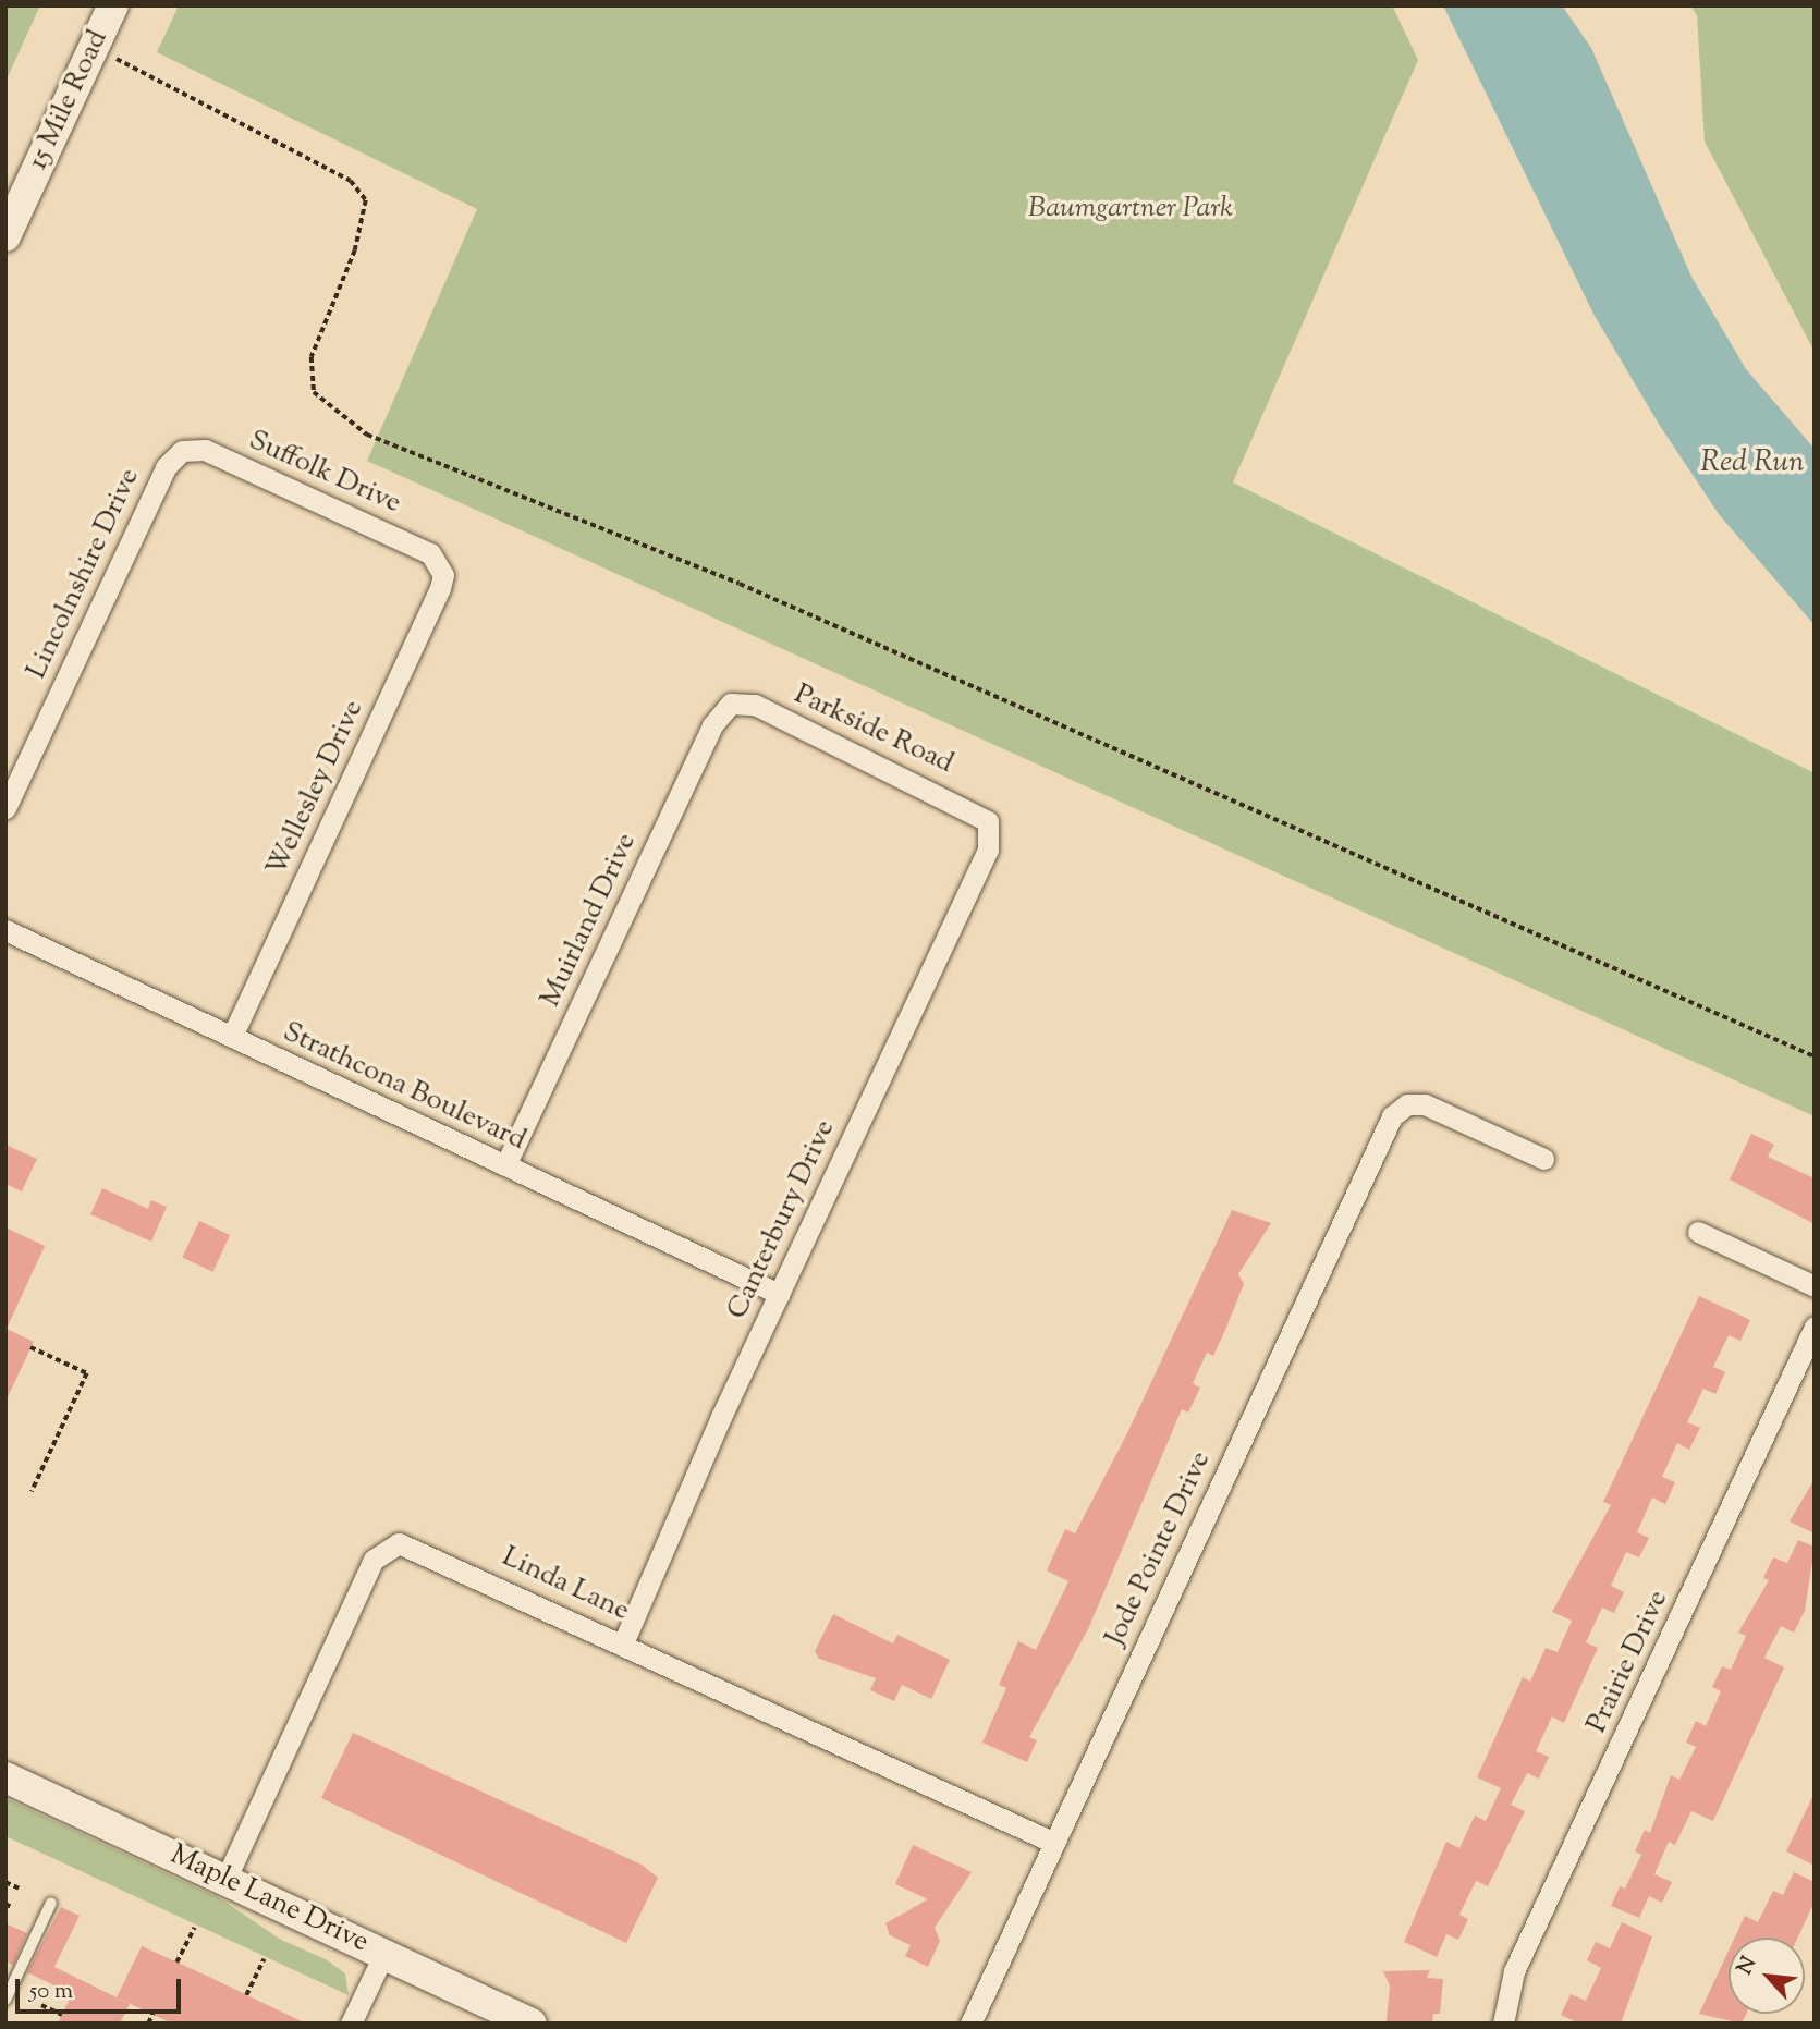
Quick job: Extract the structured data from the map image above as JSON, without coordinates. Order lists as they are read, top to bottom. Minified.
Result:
{"streets":{"street":["15 Mile Road","Suffolk Drive","Lincolnshire Drive","Parkside Road","Wellesley Drive","Muirland Drive","Strathcona Boulevard","Canterbury Drive","Jode Pointe Drive","Linda Lane","Prairie Drive","Maple Lane Drive"]},"crossings":[["Suffolk Drive","Lincolnshire Drive"],["Suffolk Drive","Wellesley Drive"],["Parkside Road","Muirland Drive"],["Parkside Road","Canterbury Drive"],["Wellesley Drive","Strathcona Boulevard"],["Muirland Drive","Strathcona Boulevard"],["Strathcona Boulevard","Canterbury Drive"],["Canterbury Drive","Linda Lane"],["Jode Pointe Drive","Linda Lane"],["Linda Lane","Maple Lane Drive"]],"water":["Red Run"],"parks":["Baumgartner Park"],"scale_bar":"50 m","north":"top left"}
